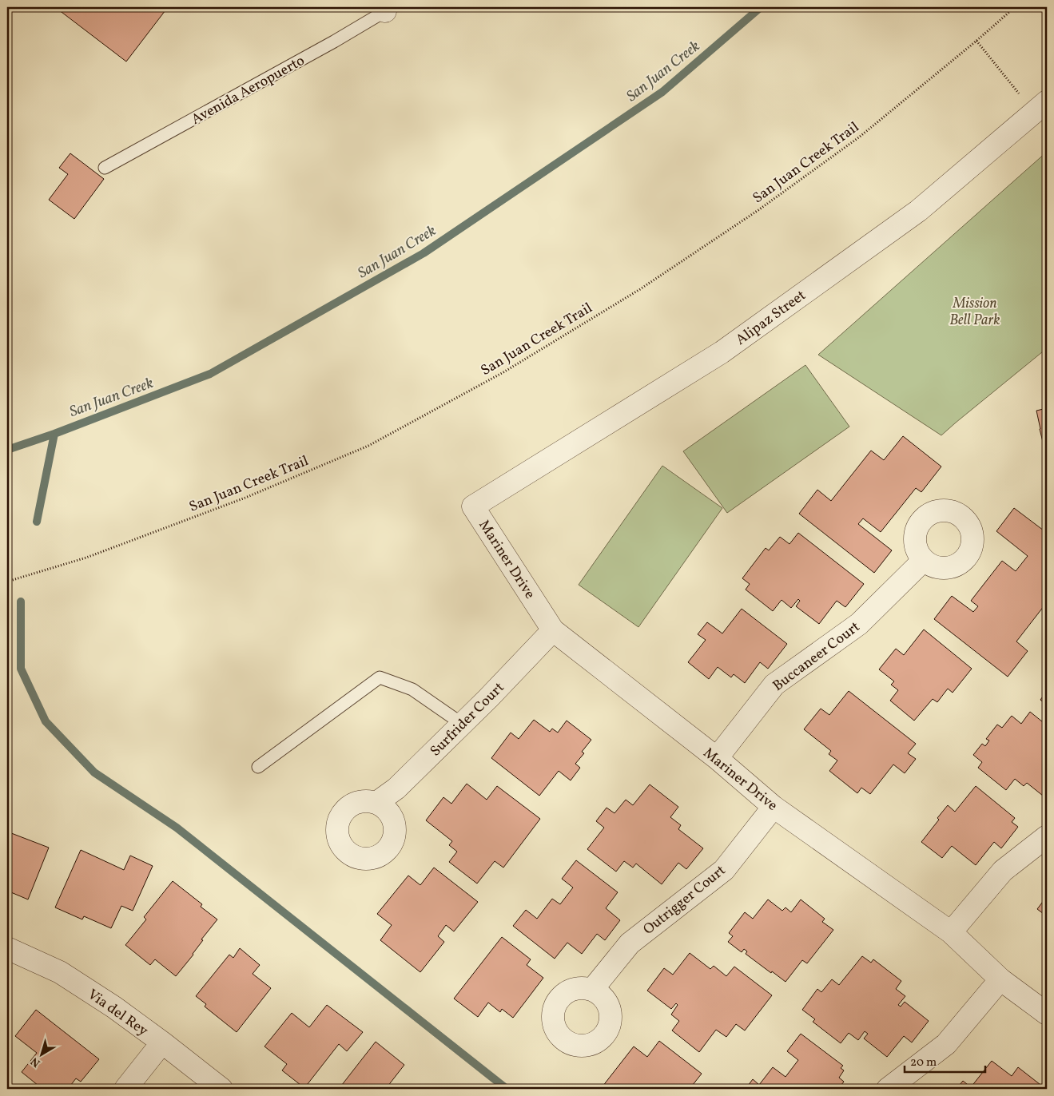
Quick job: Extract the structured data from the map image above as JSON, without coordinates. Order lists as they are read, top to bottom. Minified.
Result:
{"streets":{"street":["Alipaz Street","Mariner Drive","Buccaneer Court","Surfrider Court","Outrigger Court","Via del Rey"],"lane":["Avenida Aeropuerto"],"path":["San Juan Creek Trail"]},"crossings":[["Alipaz Street","Mariner Drive"],["Mariner Drive","Buccaneer Court"],["Mariner Drive","Surfrider Court"],["Mariner Drive","Outrigger Court"]],"water":["San Juan Creek"],"parks":["Mission Bell Park"],"scale_bar":"20 m","north":"bottom left"}
